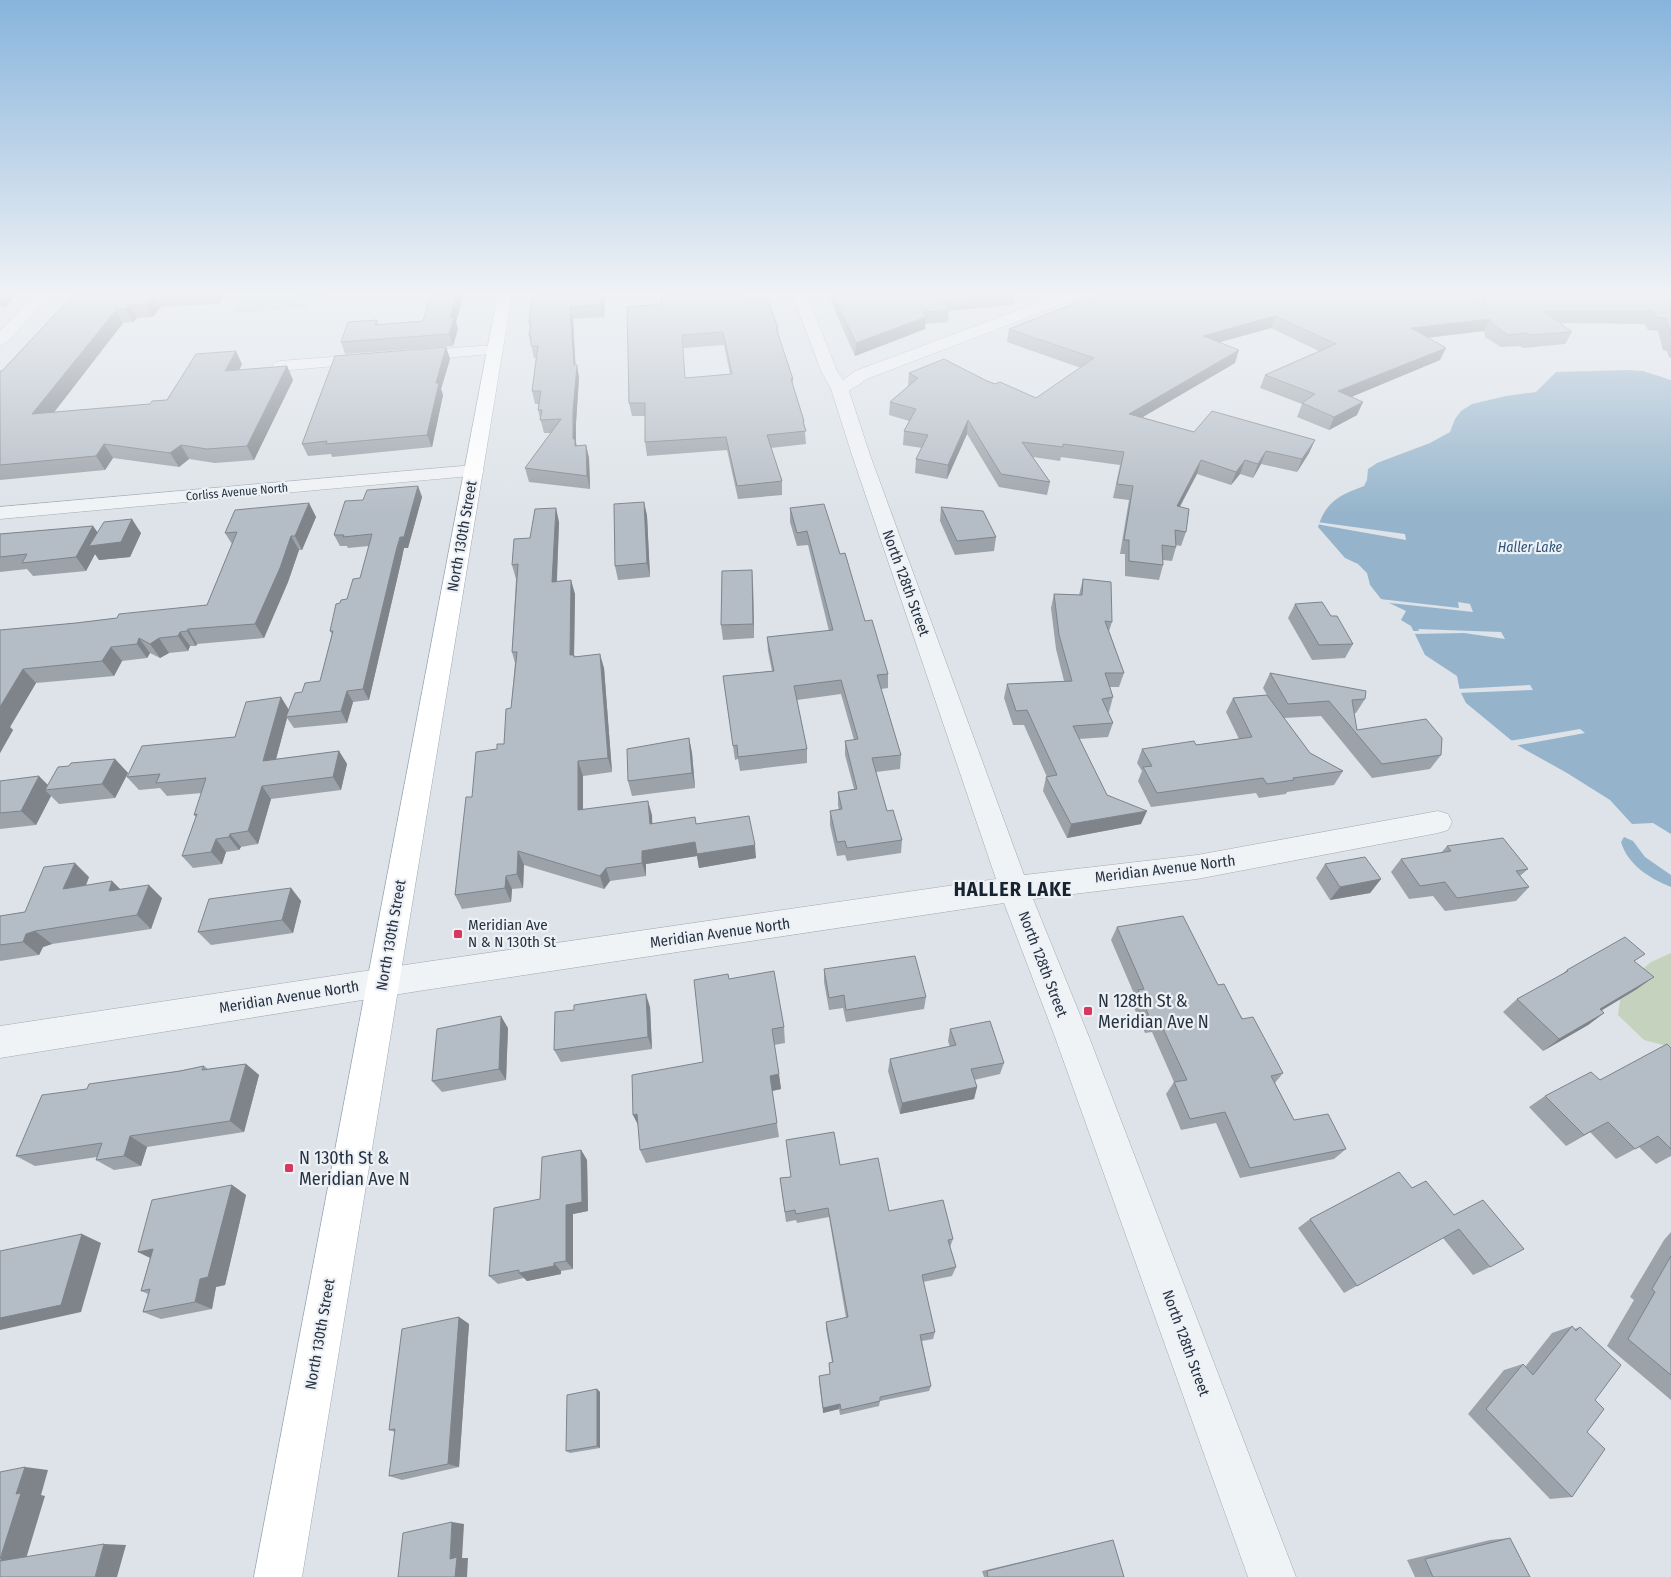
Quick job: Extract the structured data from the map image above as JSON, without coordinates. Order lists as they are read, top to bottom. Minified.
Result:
{"streets":{"main road":["North 130th Street"],"street":["Corliss Avenue North","North 128th Street","Meridian Avenue North"]},"crossings":[["Corliss Avenue North","North 130th Street"],["North 130th Street","Meridian Avenue North"],["North 128th Street","Meridian Avenue North"]],"districts":["HALLER LAKE"],"water":["Haller Lake"],"places":{"transit":["Meridian Ave N & N 130th St","N 128th St & Meridian Ave N","N 130th St & Meridian Ave N"]}}
